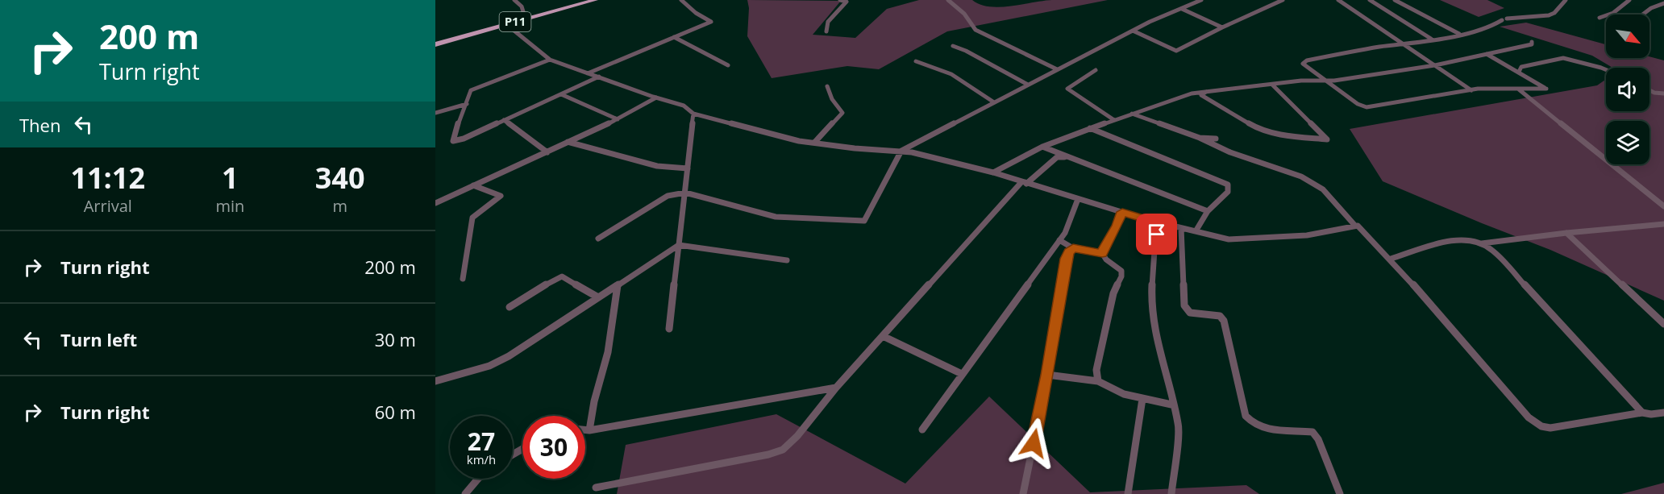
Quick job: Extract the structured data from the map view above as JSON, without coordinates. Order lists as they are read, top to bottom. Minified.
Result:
{"streets":{"main road":["P11"]},"north":"bottom right","page":{"turn":["200 m","Turn right"],"then":"Then","eta":["11:12","Arrival","1","min","340","m"],"list":[{"name":"Turn right","value":"200 m"},{"name":"Turn left","value":"30 m"},{"name":"Turn right","value":"60 m"}],"speed":"27 km/h","limit":"30"}}
